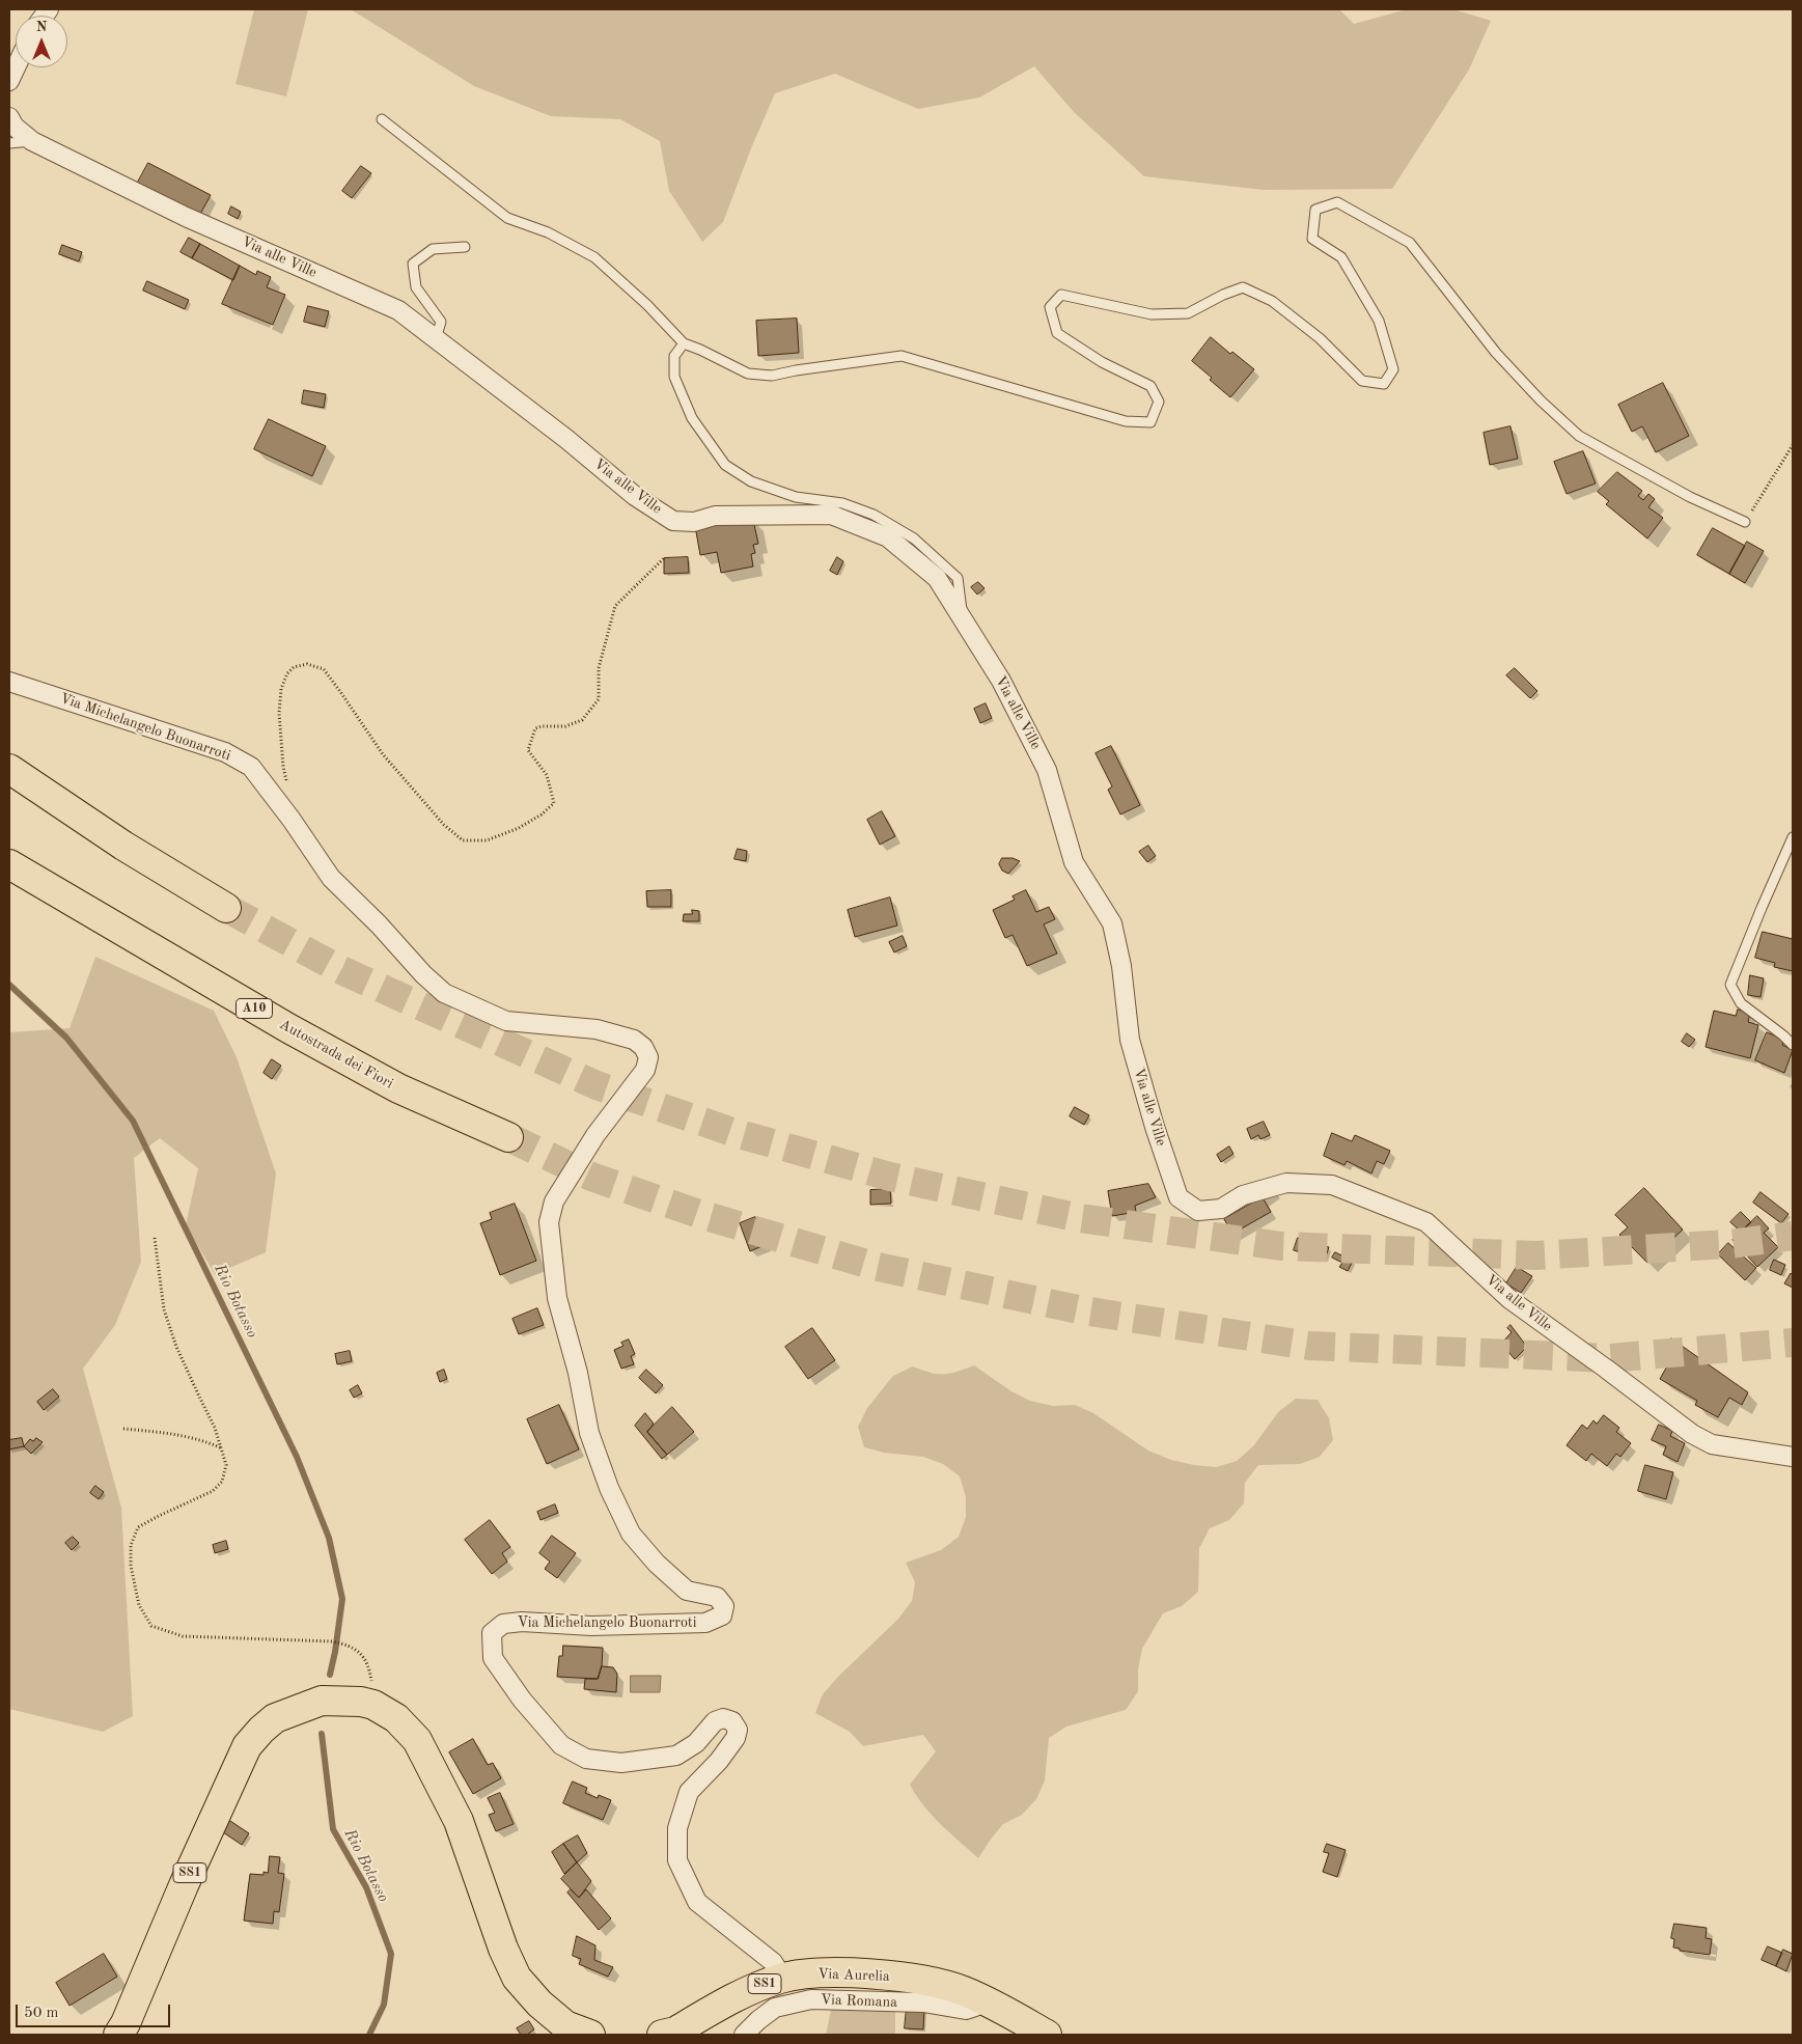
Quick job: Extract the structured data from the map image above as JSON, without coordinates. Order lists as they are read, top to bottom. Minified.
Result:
{"streets":{"main road":["A10","Autostrada dei Fiori","SS1","Via Aurelia"],"street":["Via alle Ville","Via Michelangelo Buonarroti","Via Romana"]},"crossings":[["Via Michelangelo Buonarroti","Via Aurelia"],["Via Aurelia","Via Romana"]],"water":["Rio Botasso"],"scale_bar":"50 m","north":"top"}
